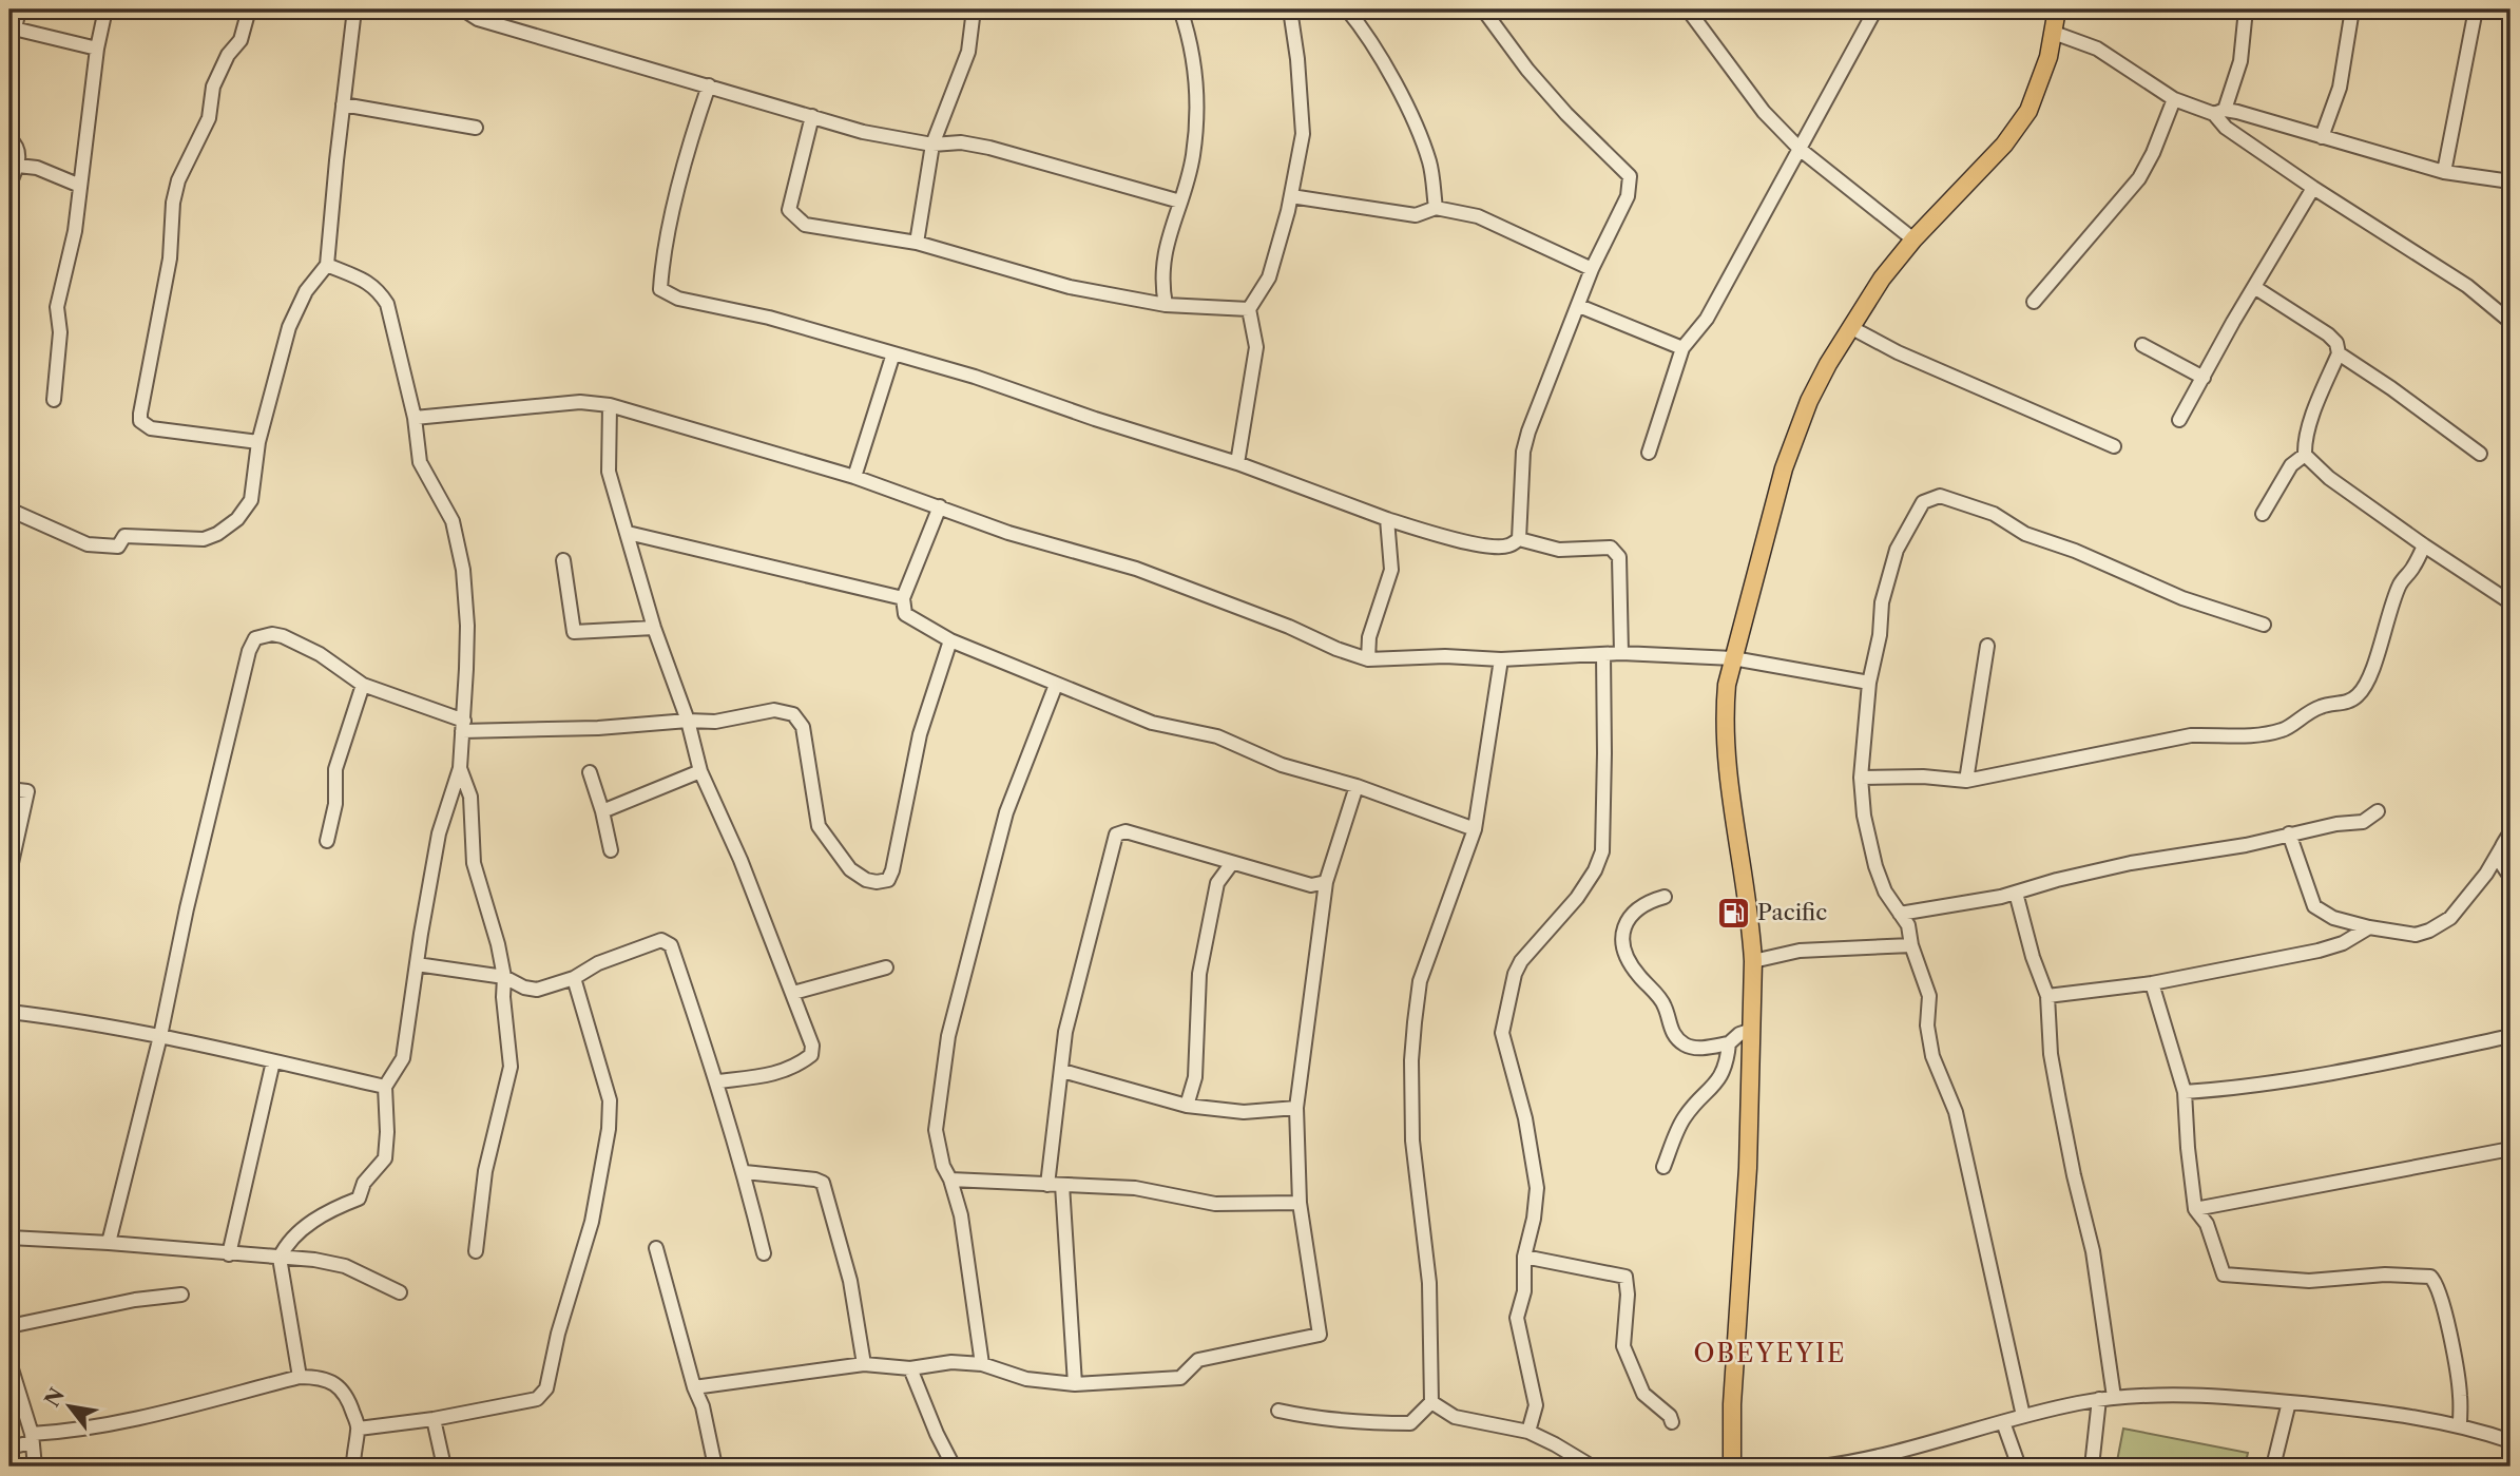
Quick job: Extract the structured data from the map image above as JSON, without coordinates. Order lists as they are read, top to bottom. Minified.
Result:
{"districts":["OBEYEYIE"],"places":{"fuel station":["Pacific"]},"north":"top left"}
